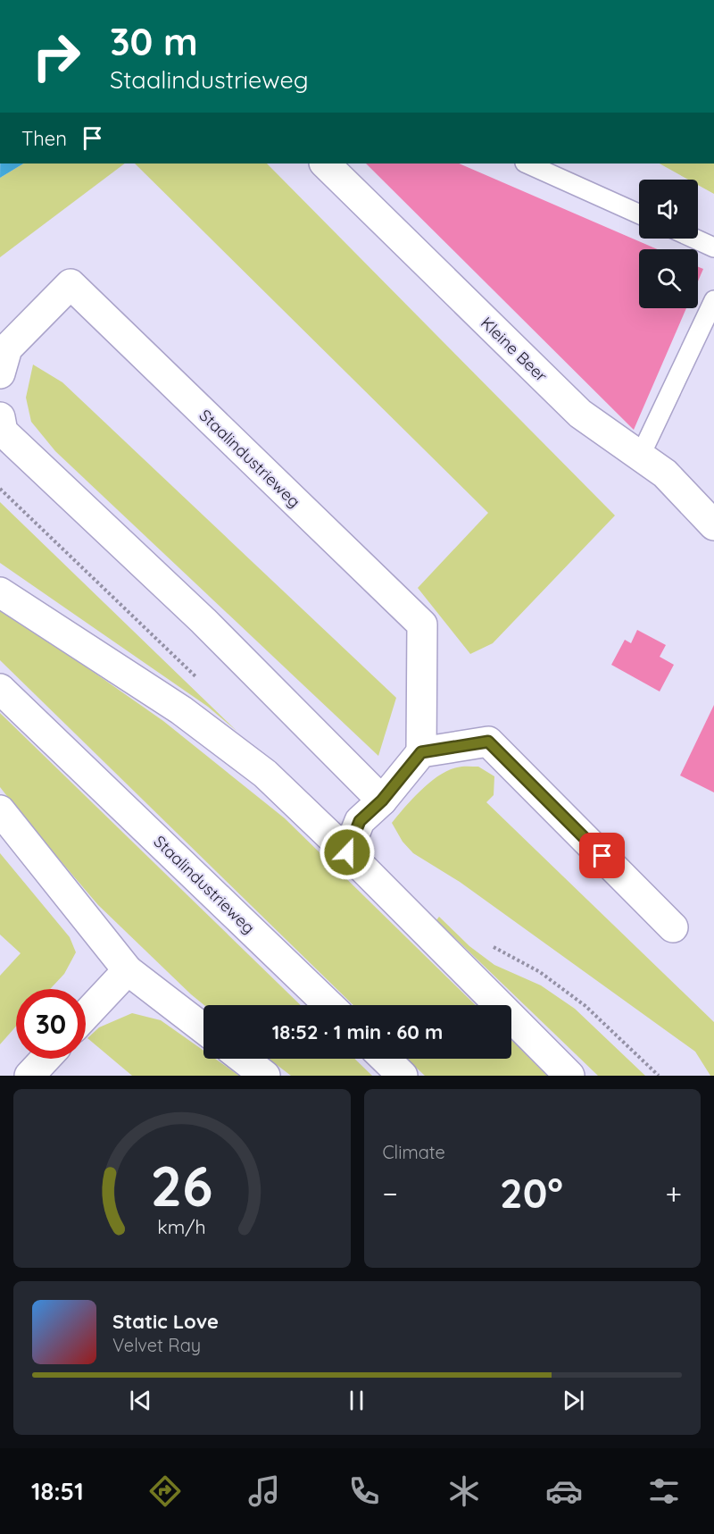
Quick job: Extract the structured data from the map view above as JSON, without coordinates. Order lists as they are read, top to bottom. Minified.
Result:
{"streets":{"street":["Kleine Beer","Staalindustrieweg"]},"page":{"turn":["30 m","Staalindustrieweg"],"then":"Then","limit":"30","trip":"18:52 · 1 min · 60 m","tile":"Climate","heat":["−","20°","+"],"song":["Static Love","Velvet Ray"],"tabs":"18:51","gauge":["26","km/h"]}}
